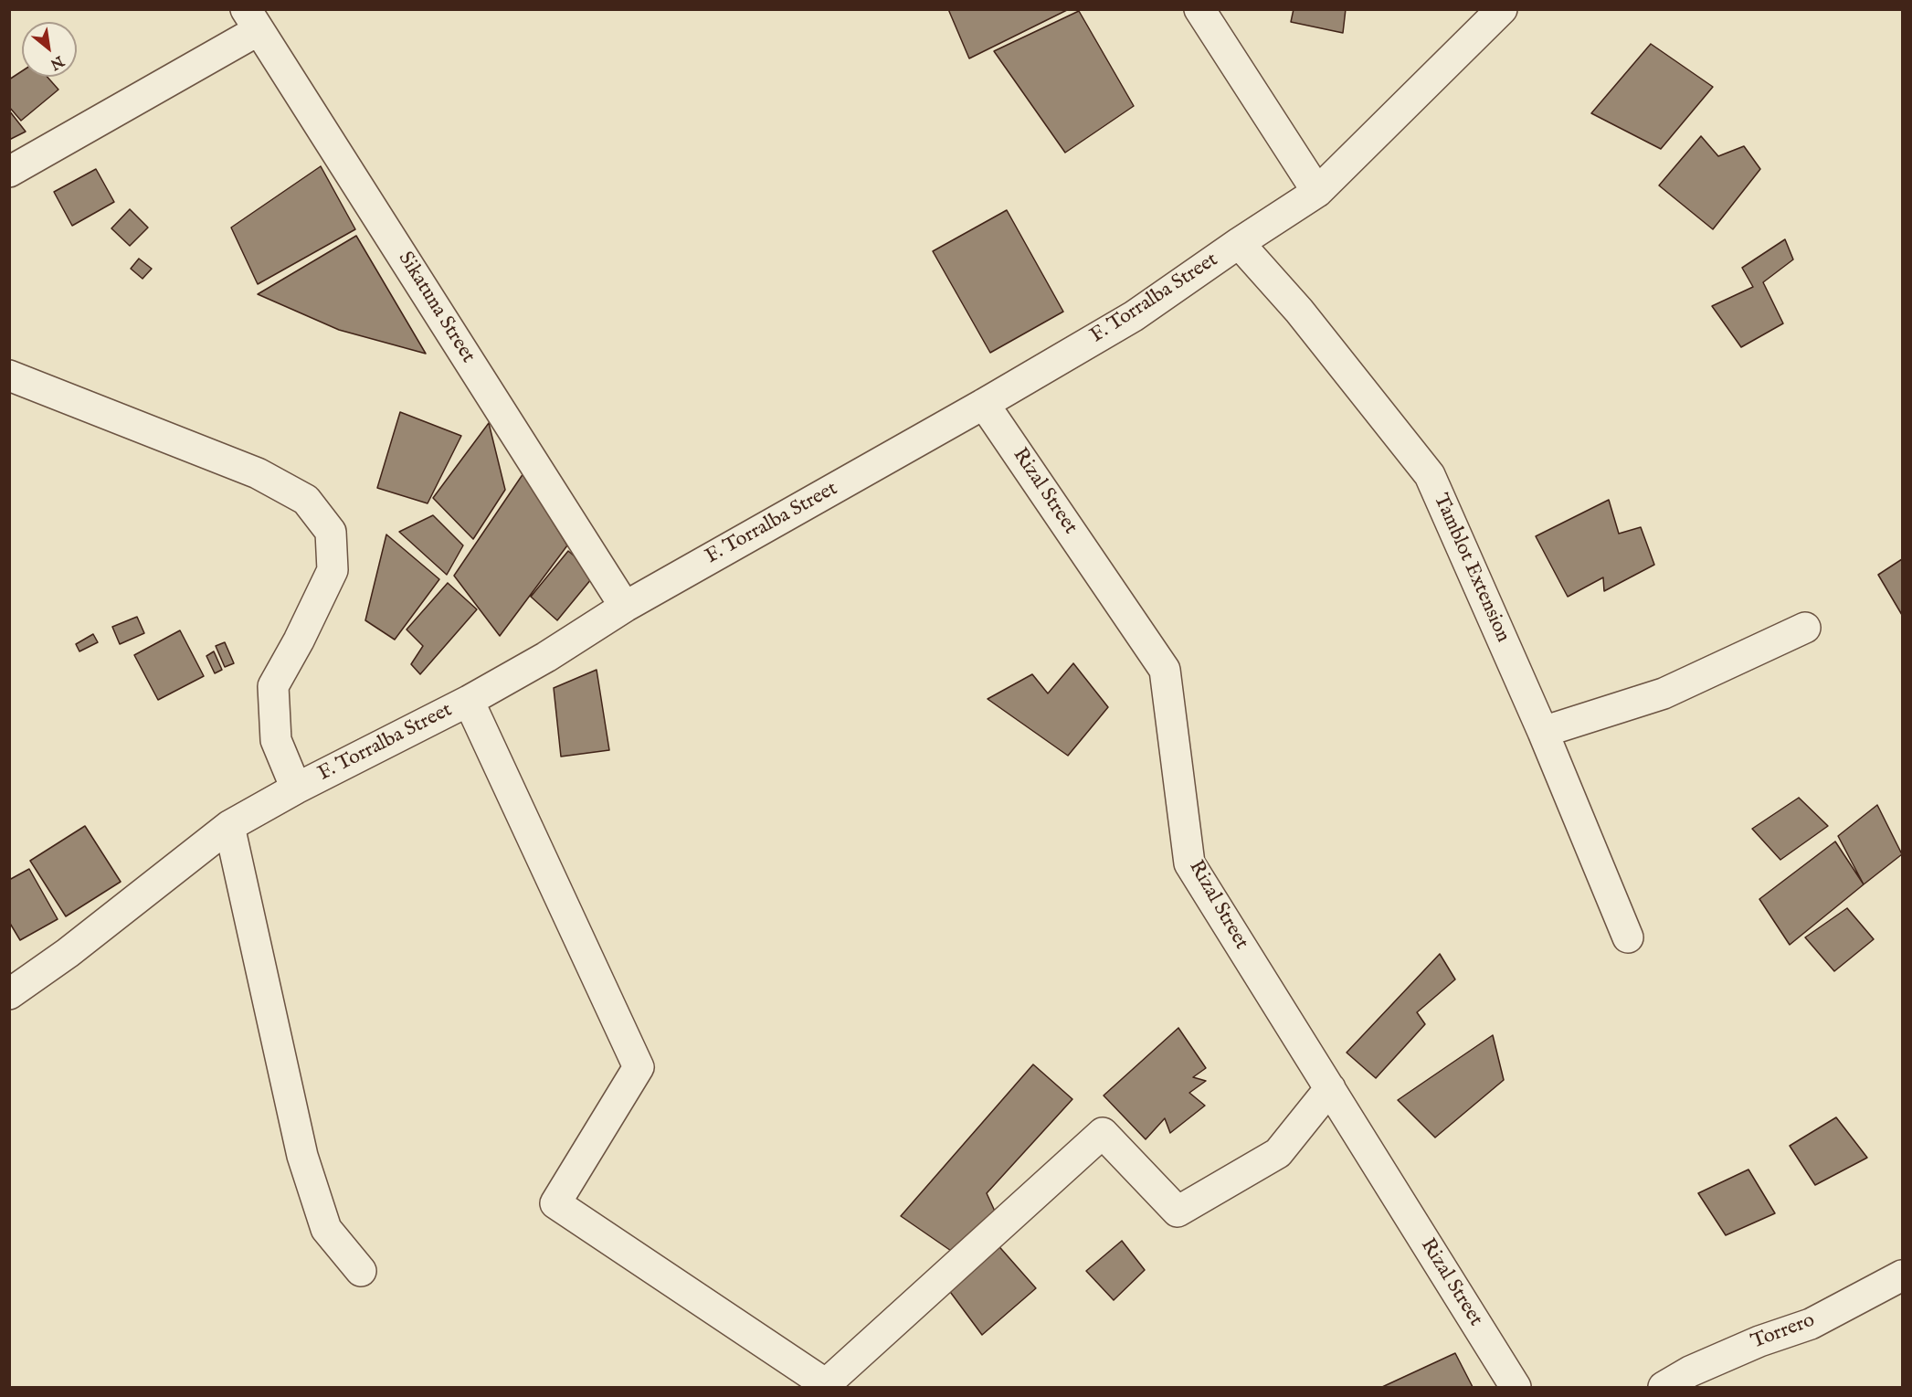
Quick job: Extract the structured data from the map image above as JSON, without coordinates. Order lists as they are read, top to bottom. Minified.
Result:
{"streets":{"street":["F. Torralba Street","Sikatuna Street","Rizal Street","Tamblot Extension","Torrero"]},"crossings":[["F. Torralba Street","Sikatuna Street"],["F. Torralba Street","Rizal Street"],["F. Torralba Street","Tamblot Extension"]],"north":"bottom right"}
